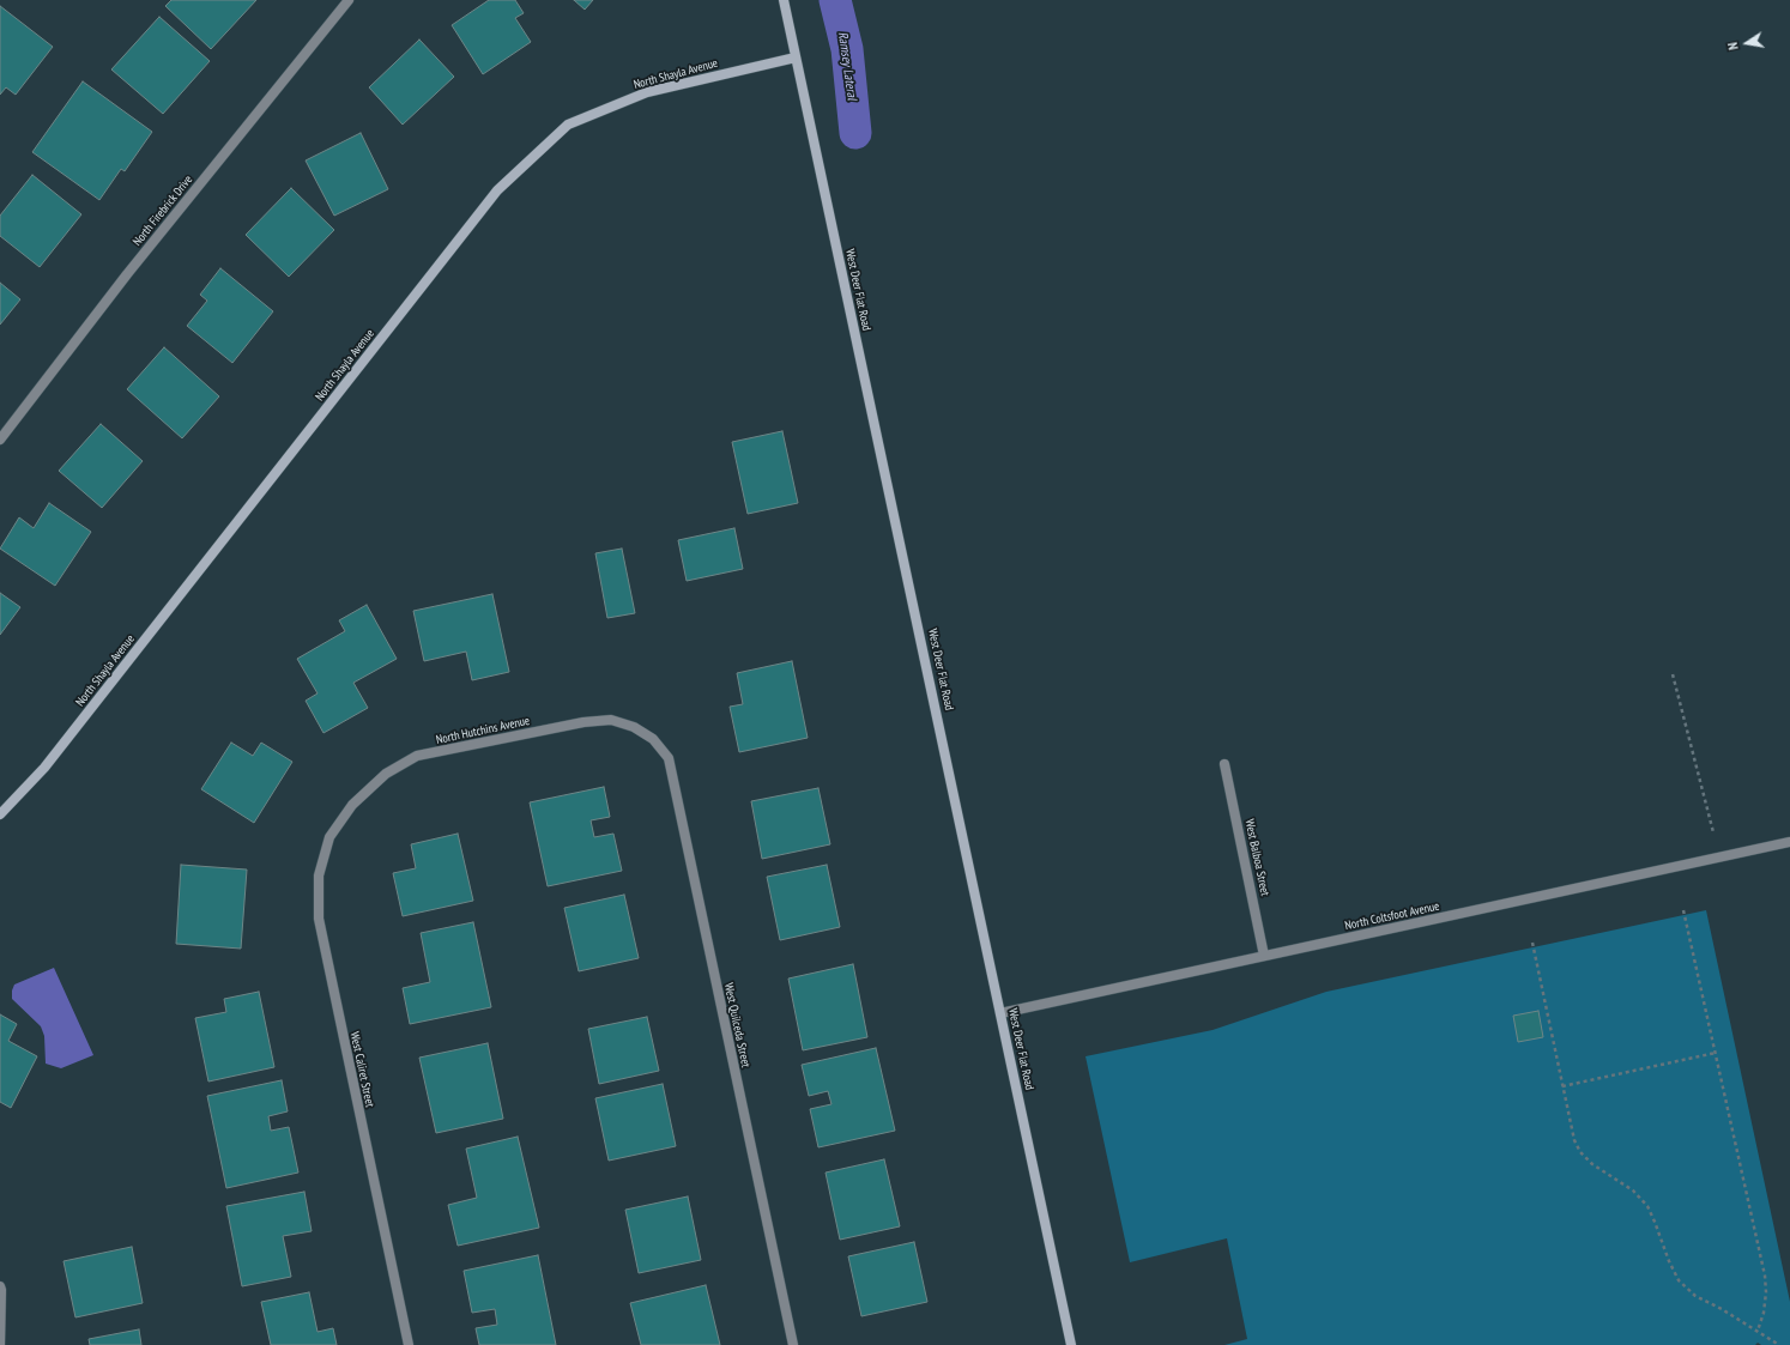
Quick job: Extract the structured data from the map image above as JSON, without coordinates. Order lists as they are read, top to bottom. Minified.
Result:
{"streets":{"street":["North Shayla Avenue","North Firebrick Drive","West Deer Flat Road","North Hutchins Avenue","West Balboa Street","North Coltsfoot Avenue","West Quilceda Street","West Caliret Street"]},"crossings":[["North Shayla Avenue","West Deer Flat Road"],["West Deer Flat Road","North Coltsfoot Avenue"],["North Hutchins Avenue","West Quilceda Street"],["North Hutchins Avenue","West Caliret Street"],["West Balboa Street","North Coltsfoot Avenue"]],"water":["Ramsey Lateral"],"north":"left"}
